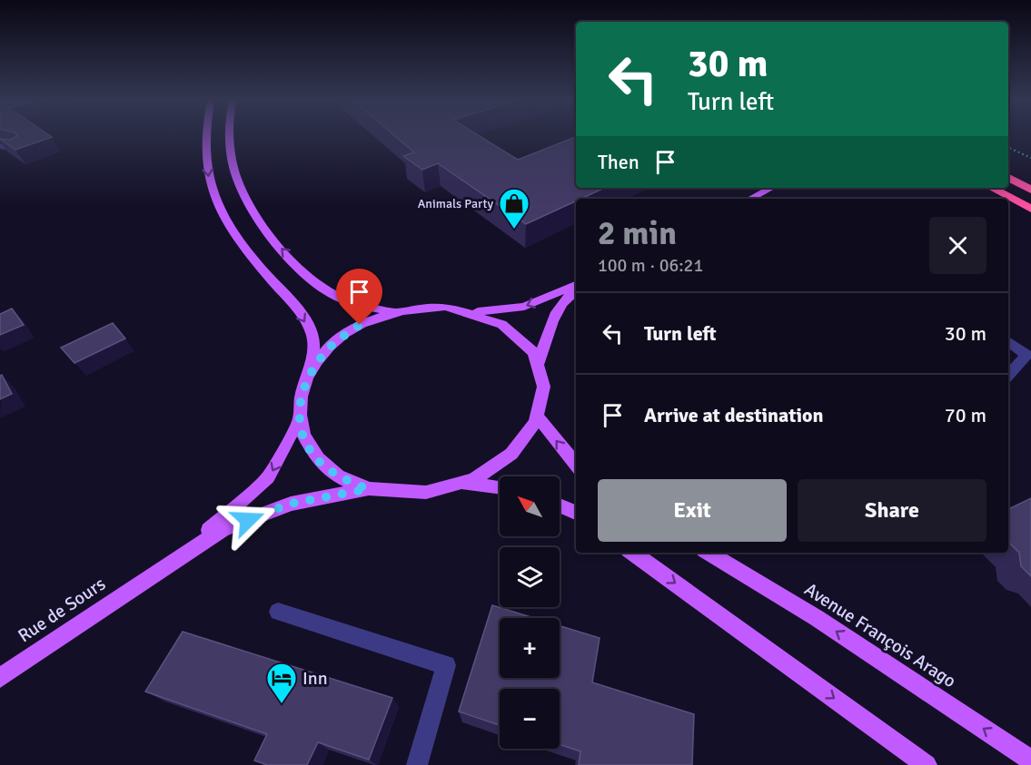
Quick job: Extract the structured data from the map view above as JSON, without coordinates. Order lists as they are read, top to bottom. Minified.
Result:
{"streets":{"main road":["Rue de Sours","Avenue François Arago"]},"places":{"shop":["Animals Party"],"hotel":["Inn"]},"north":"top left","page":{"turn":["30 m","Turn left"],"then":"Then","heading":["2 min","100 m · 06:21"],"list":[{"name":"Turn left","value":"30 m"},{"name":"Arrive at destination","value":"70 m"}],"buttons":["Exit","Share"],"map_buttons":["+","−"]}}
